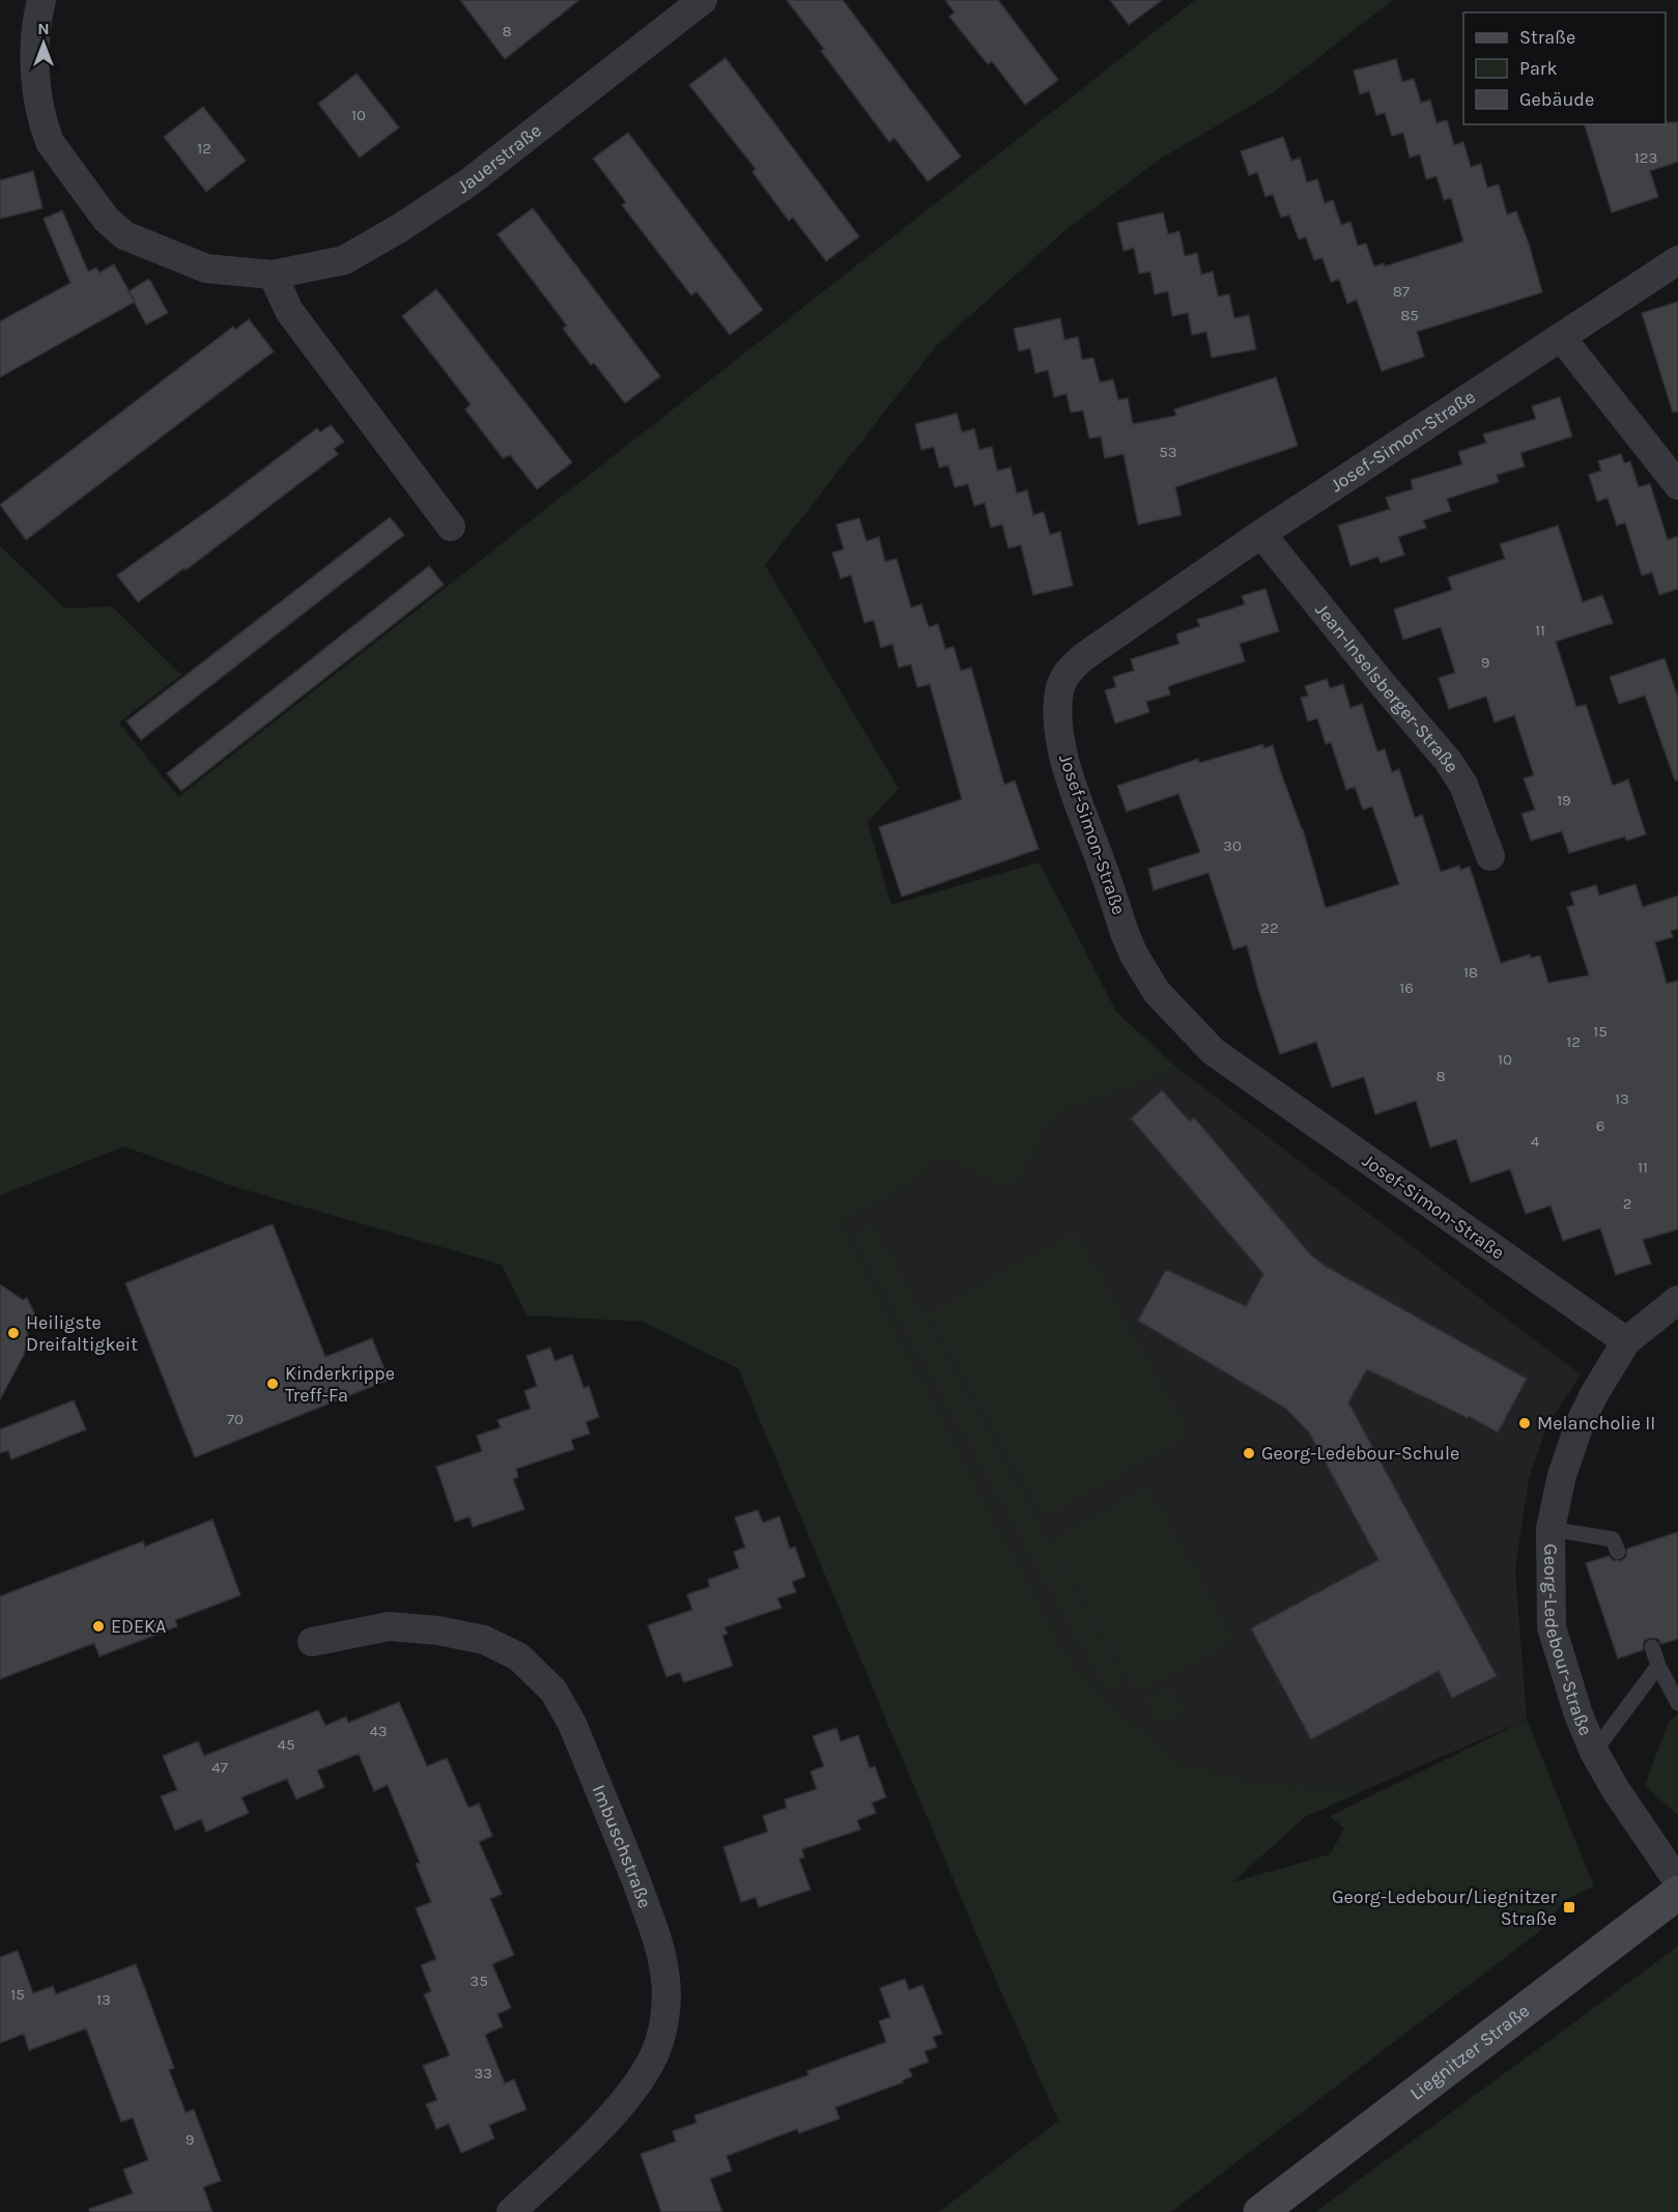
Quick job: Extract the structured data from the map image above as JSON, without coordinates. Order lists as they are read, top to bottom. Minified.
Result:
{"streets":{"main road":["Liegnitzer Straße"],"street":["Jauerstraße","Josef-Simon-Straße","Jean-Inselsberger-Straße","Georg-Ledebour-Straße","Imbuschstraße"]},"crossings":[["Josef-Simon-Straße","Jean-Inselsberger-Straße"],["Josef-Simon-Straße","Georg-Ledebour-Straße"]],"places":{"other":["Heiligste Dreifaltigkeit","Kinderkrippe Treff-Fa","Melancholie II","Georg-Ledebour-Schule","EDEKA"],"transit":["Georg-Ledebour/Liegnitzer Straße"]},"house_numbers":["8","10","12","123","87","85","53","11","9","19","30","22","18","16","15","12","10","8","13","6","4","11","2","70","43","45","47","35","15","13","33","9"],"legend":["Straße","Park","Gebäude"],"north":"top"}
